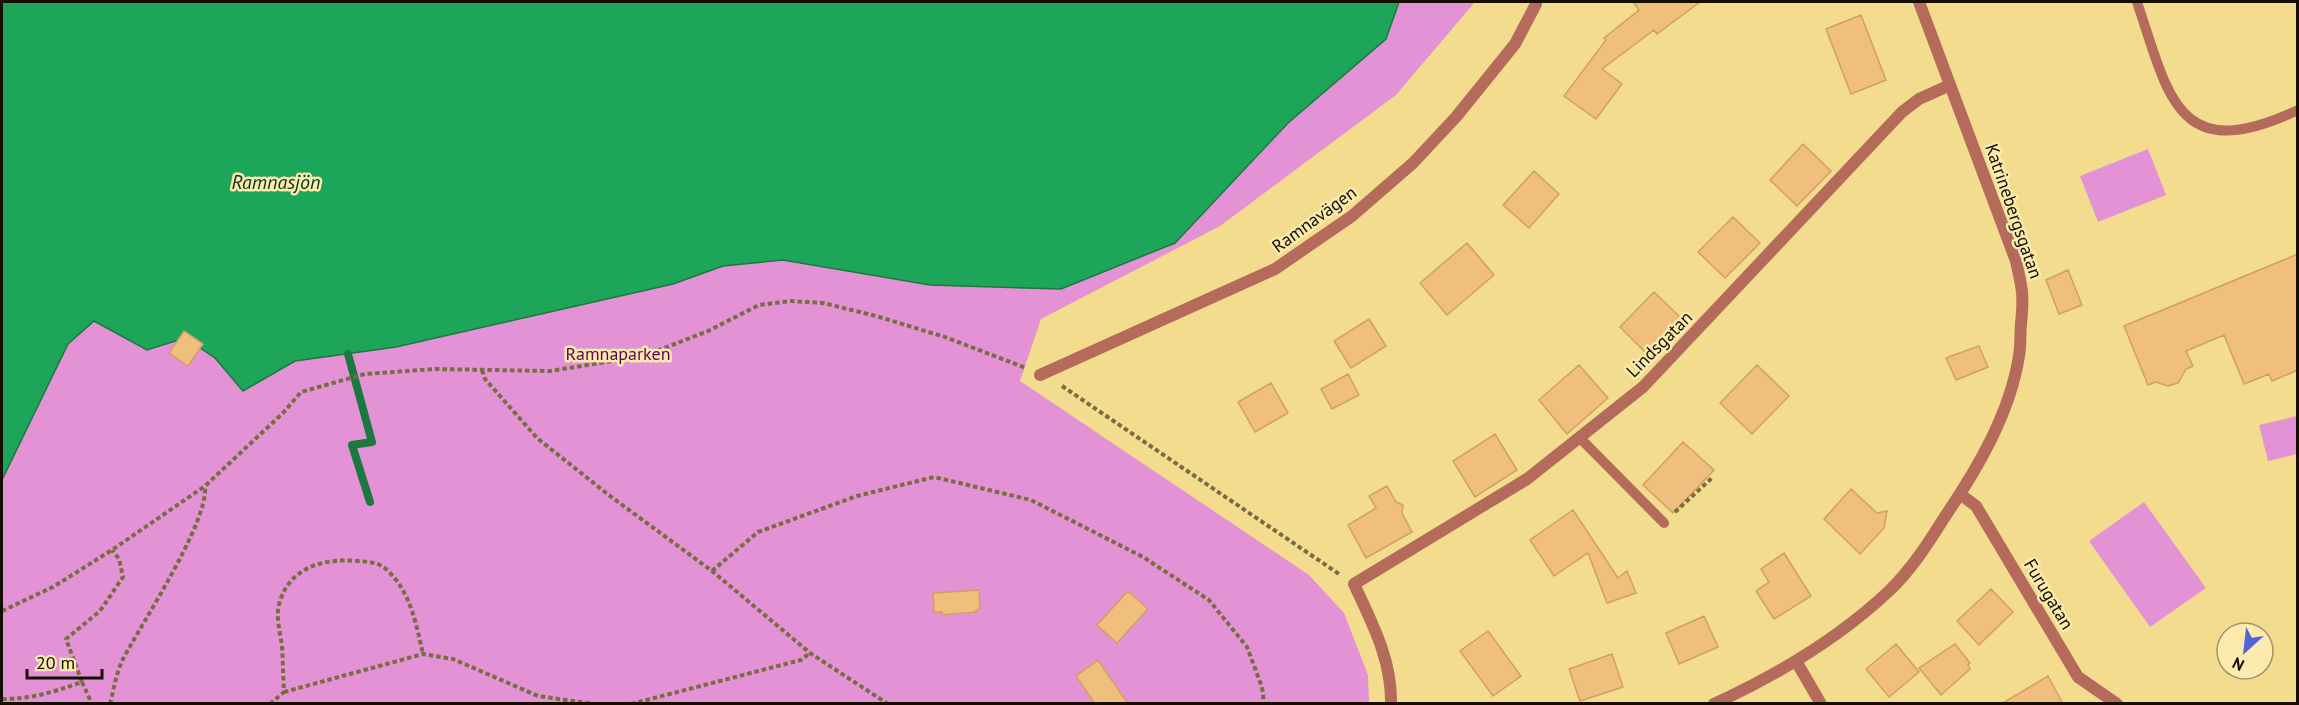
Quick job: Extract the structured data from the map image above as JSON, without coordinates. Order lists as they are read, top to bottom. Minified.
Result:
{"streets":{"street":["Katrinebergsgatan","Ramnavägen","Lindsgatan","Furugatan"]},"crossings":[["Katrinebergsgatan","Lindsgatan"],["Katrinebergsgatan","Furugatan"]],"water":["Ramnasjön"],"parks":["Ramnaparken"],"scale_bar":"20 m","north":"bottom left"}
